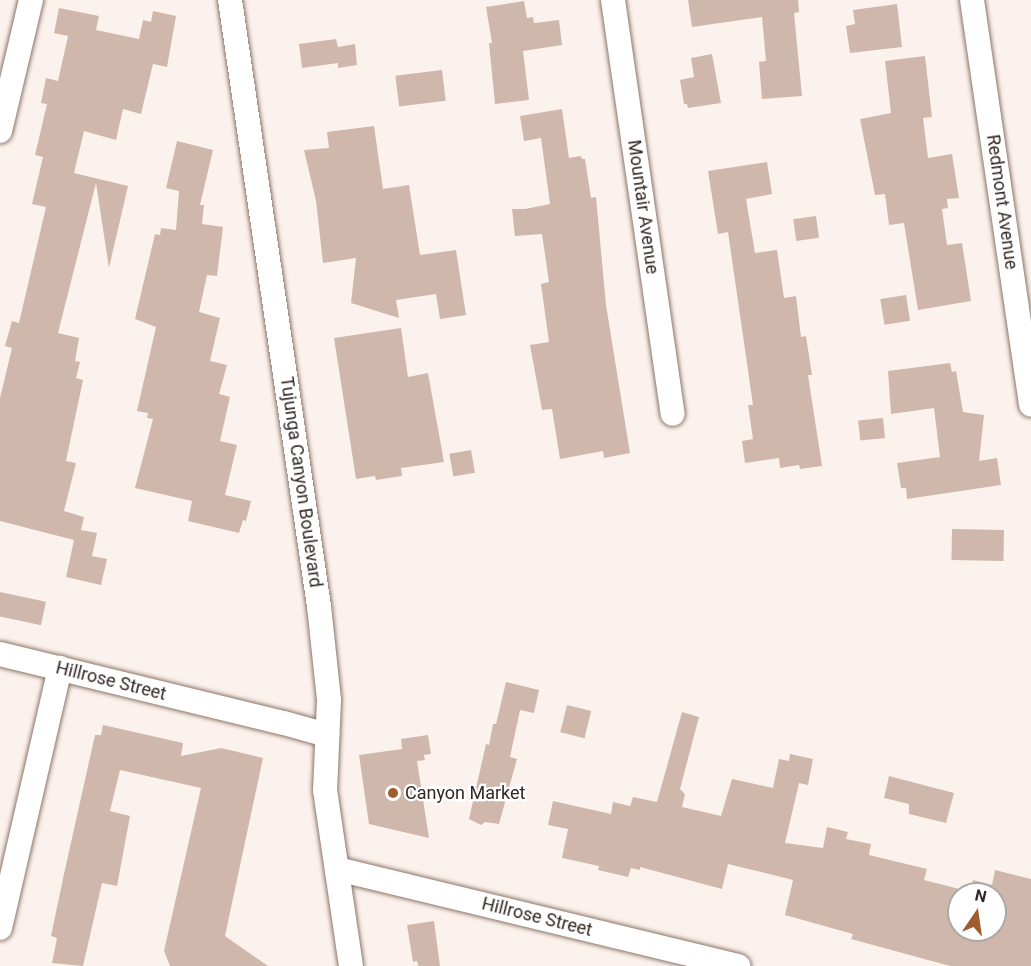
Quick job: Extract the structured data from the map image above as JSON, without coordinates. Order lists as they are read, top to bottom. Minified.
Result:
{"streets":{"street":["Redmont Avenue","Mountair Avenue","Tujunga Canyon Boulevard","Hillrose Street"]},"crossings":[["Tujunga Canyon Boulevard","Hillrose Street"]],"places":["Canyon Market"],"north":"top"}
